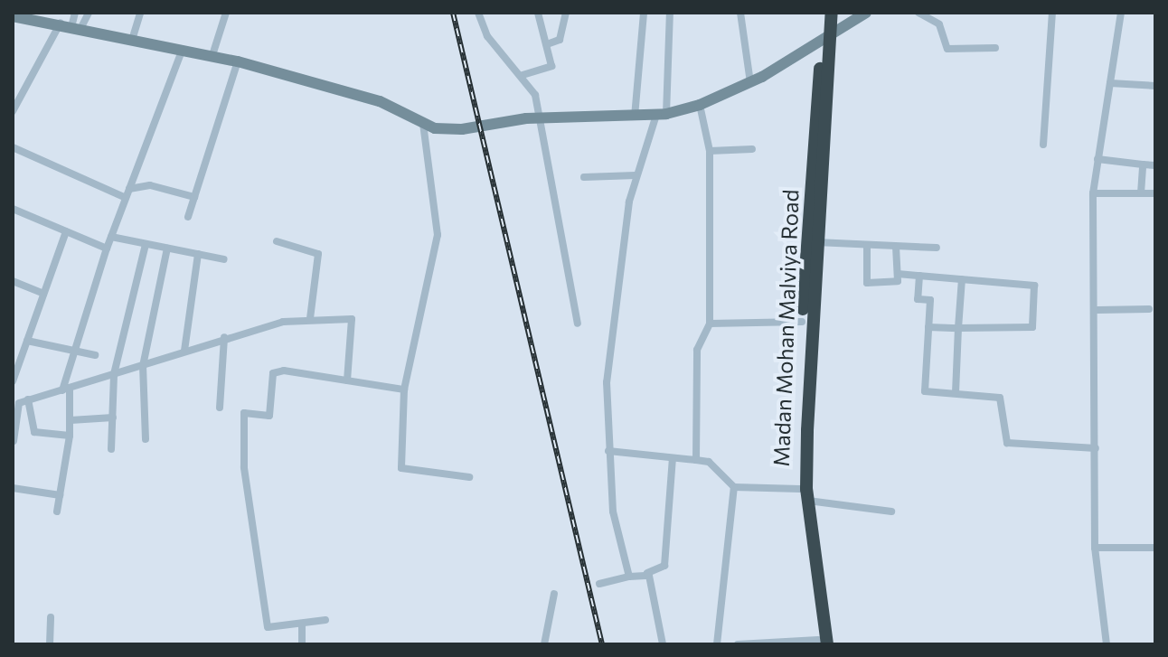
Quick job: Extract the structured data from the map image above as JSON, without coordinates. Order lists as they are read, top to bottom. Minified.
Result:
{"streets":{"highway":["Madan Mohan Malviya Road"]}}
